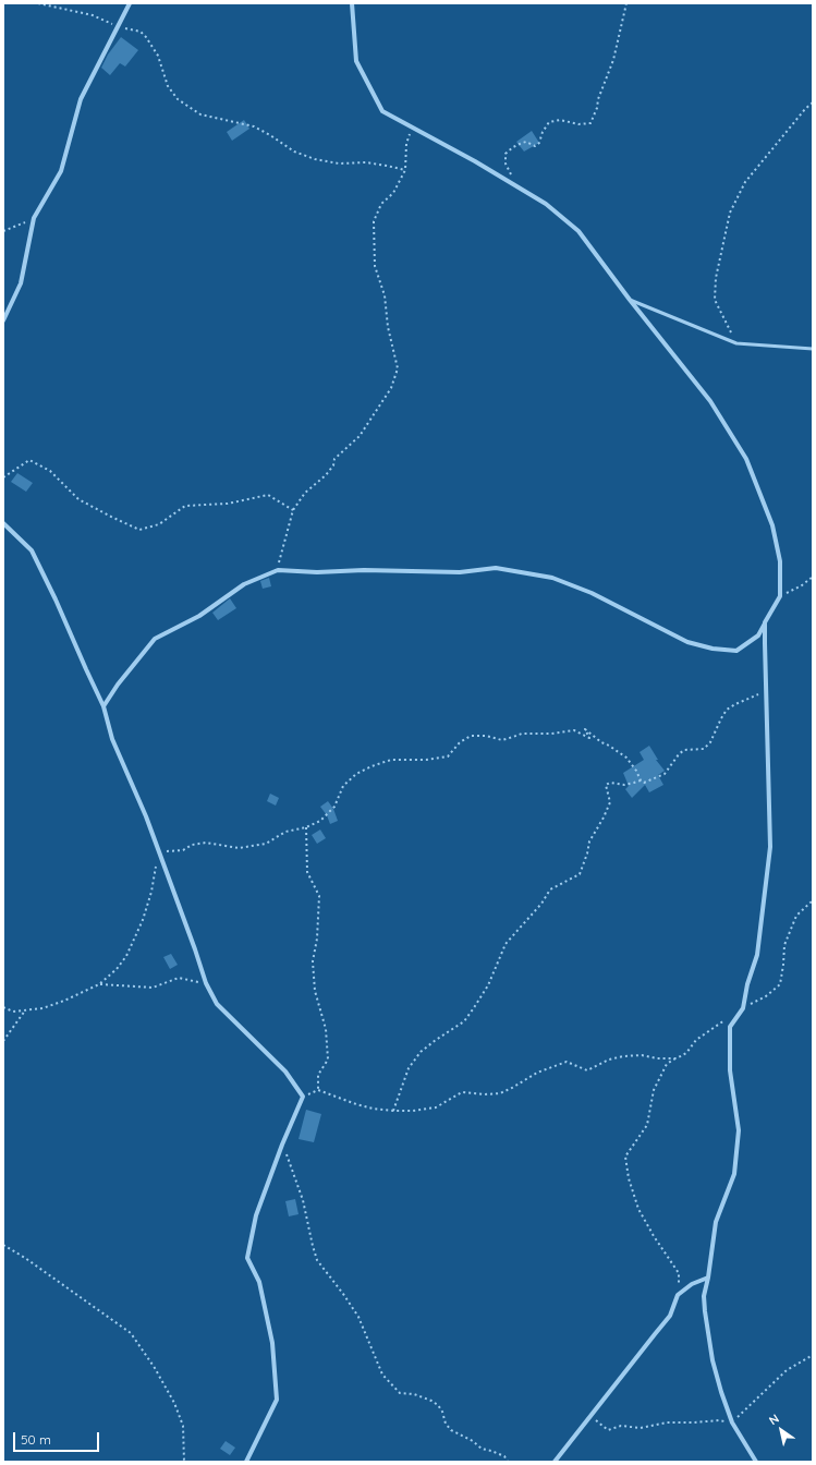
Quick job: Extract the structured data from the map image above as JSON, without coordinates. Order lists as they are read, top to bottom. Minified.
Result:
{"scale_bar":"50 m","north":"top left"}
